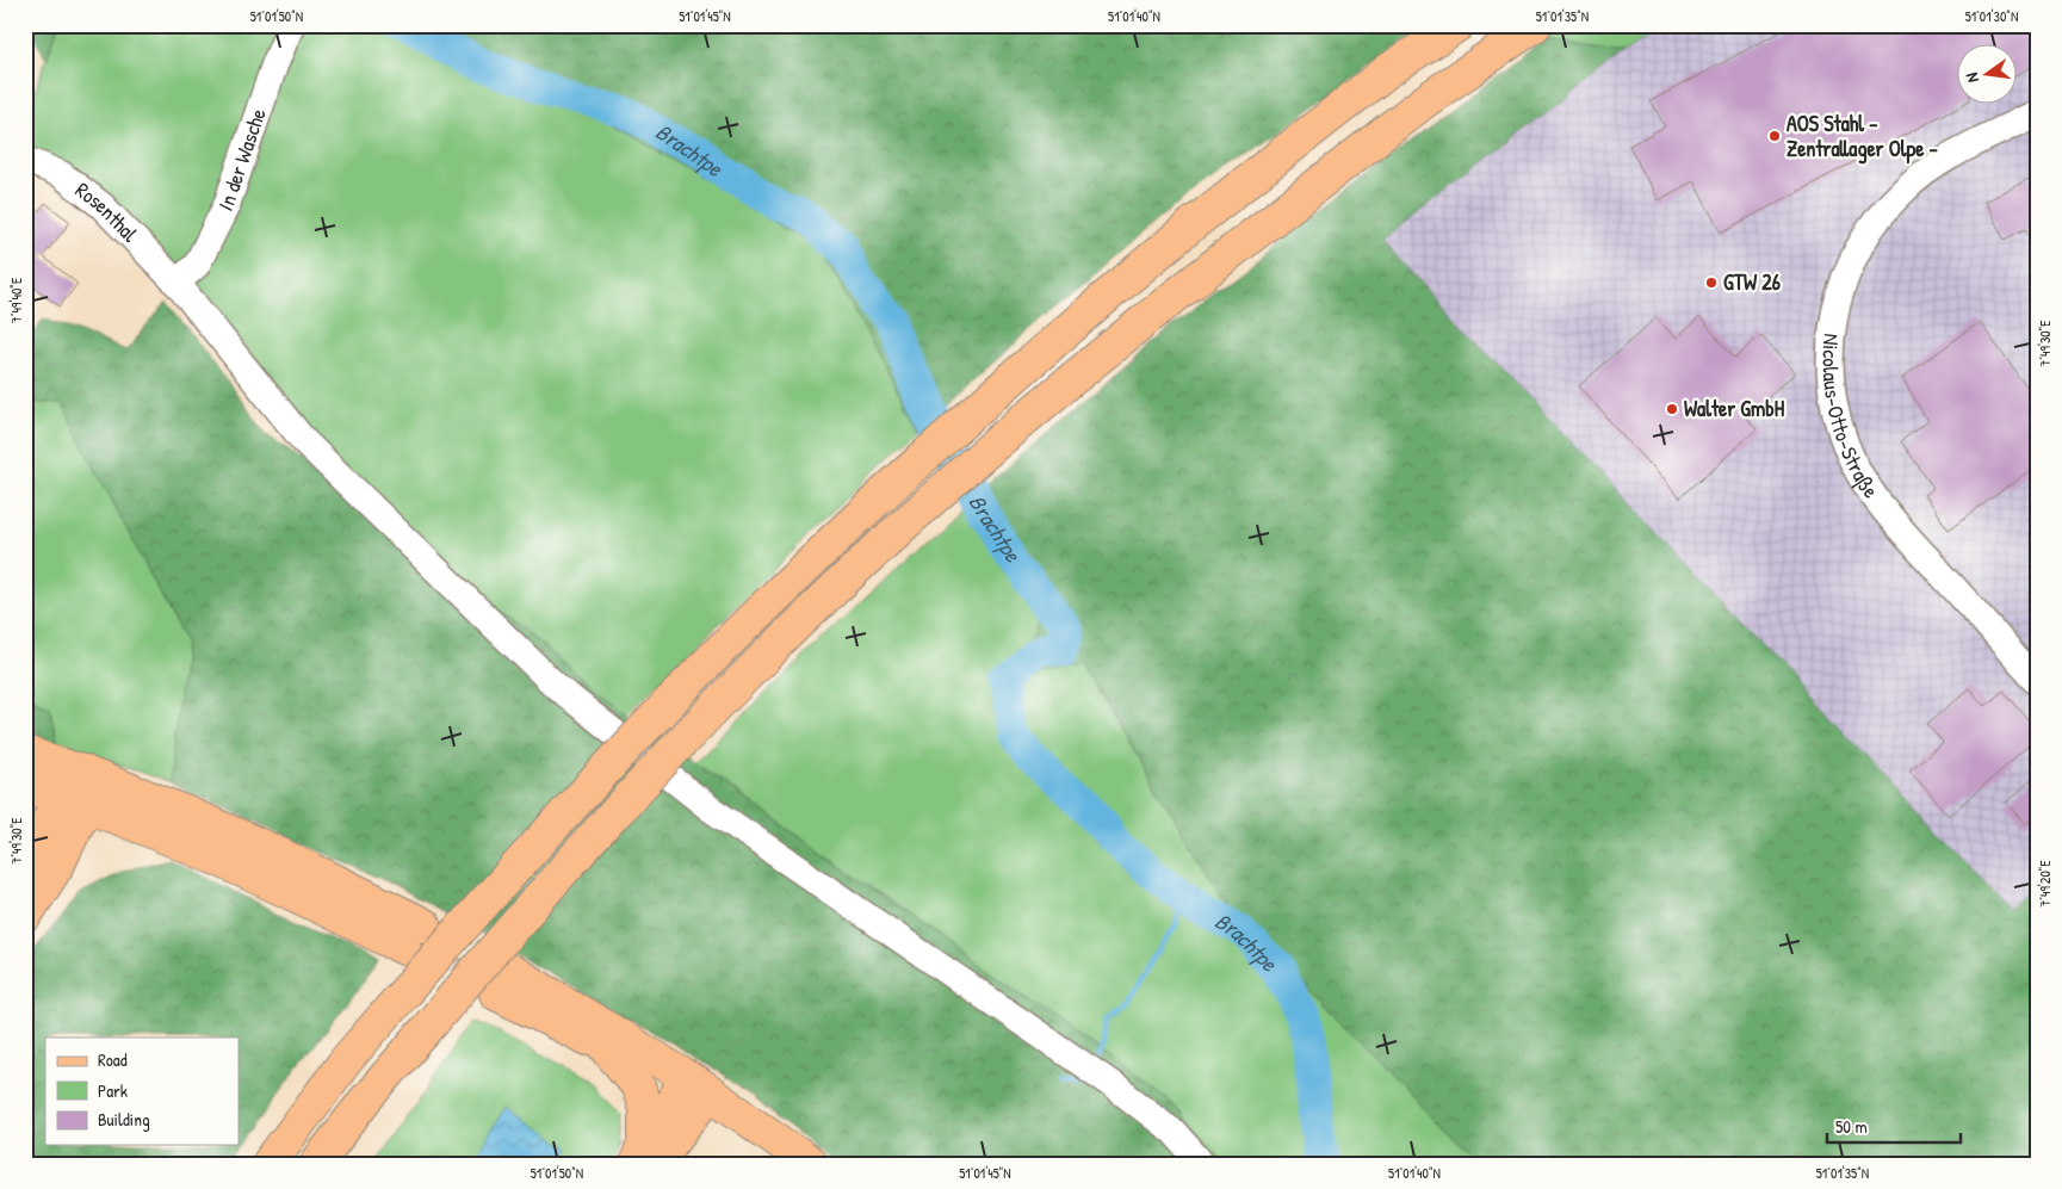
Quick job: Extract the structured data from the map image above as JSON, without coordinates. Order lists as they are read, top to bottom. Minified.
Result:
{"streets":{"street":["In der Wasche","Rosenthal","Nicolaus-Otto-Straße"]},"crossings":[["In der Wasche","Rosenthal"]],"water":["Brachtpe"],"places":["AOS Stahl - Zentrallager Olpe -","GTW 26","Walter GmbH"],"legend":["Road","Park","Building"],"scale_bar":"50 m","north":"left","coordinates":["51°01'50\"N","51°01'45\"N","51°01'40\"N","51°01'35\"N","51°01'30\"N","7°49'40\"E","7°49'30\"E","7°49'20\"E"]}
